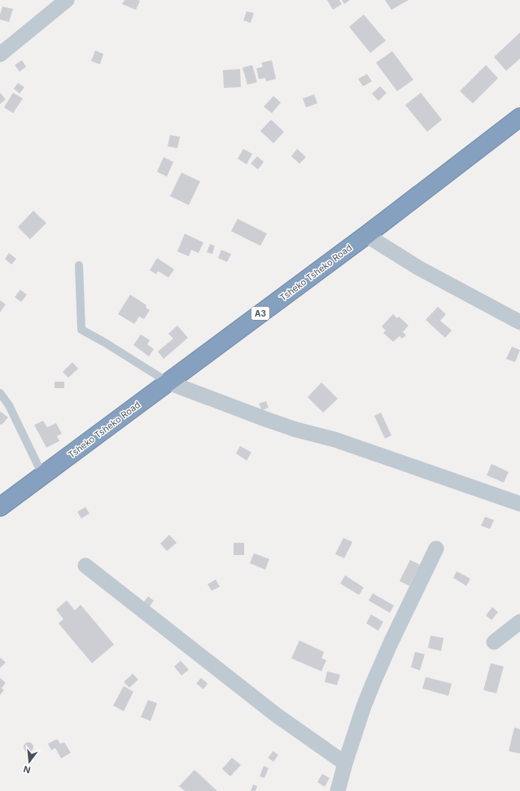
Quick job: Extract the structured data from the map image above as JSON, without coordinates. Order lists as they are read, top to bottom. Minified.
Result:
{"streets":{"highway":["Tsheko Tsheko Road","A3"]},"north":"bottom"}
